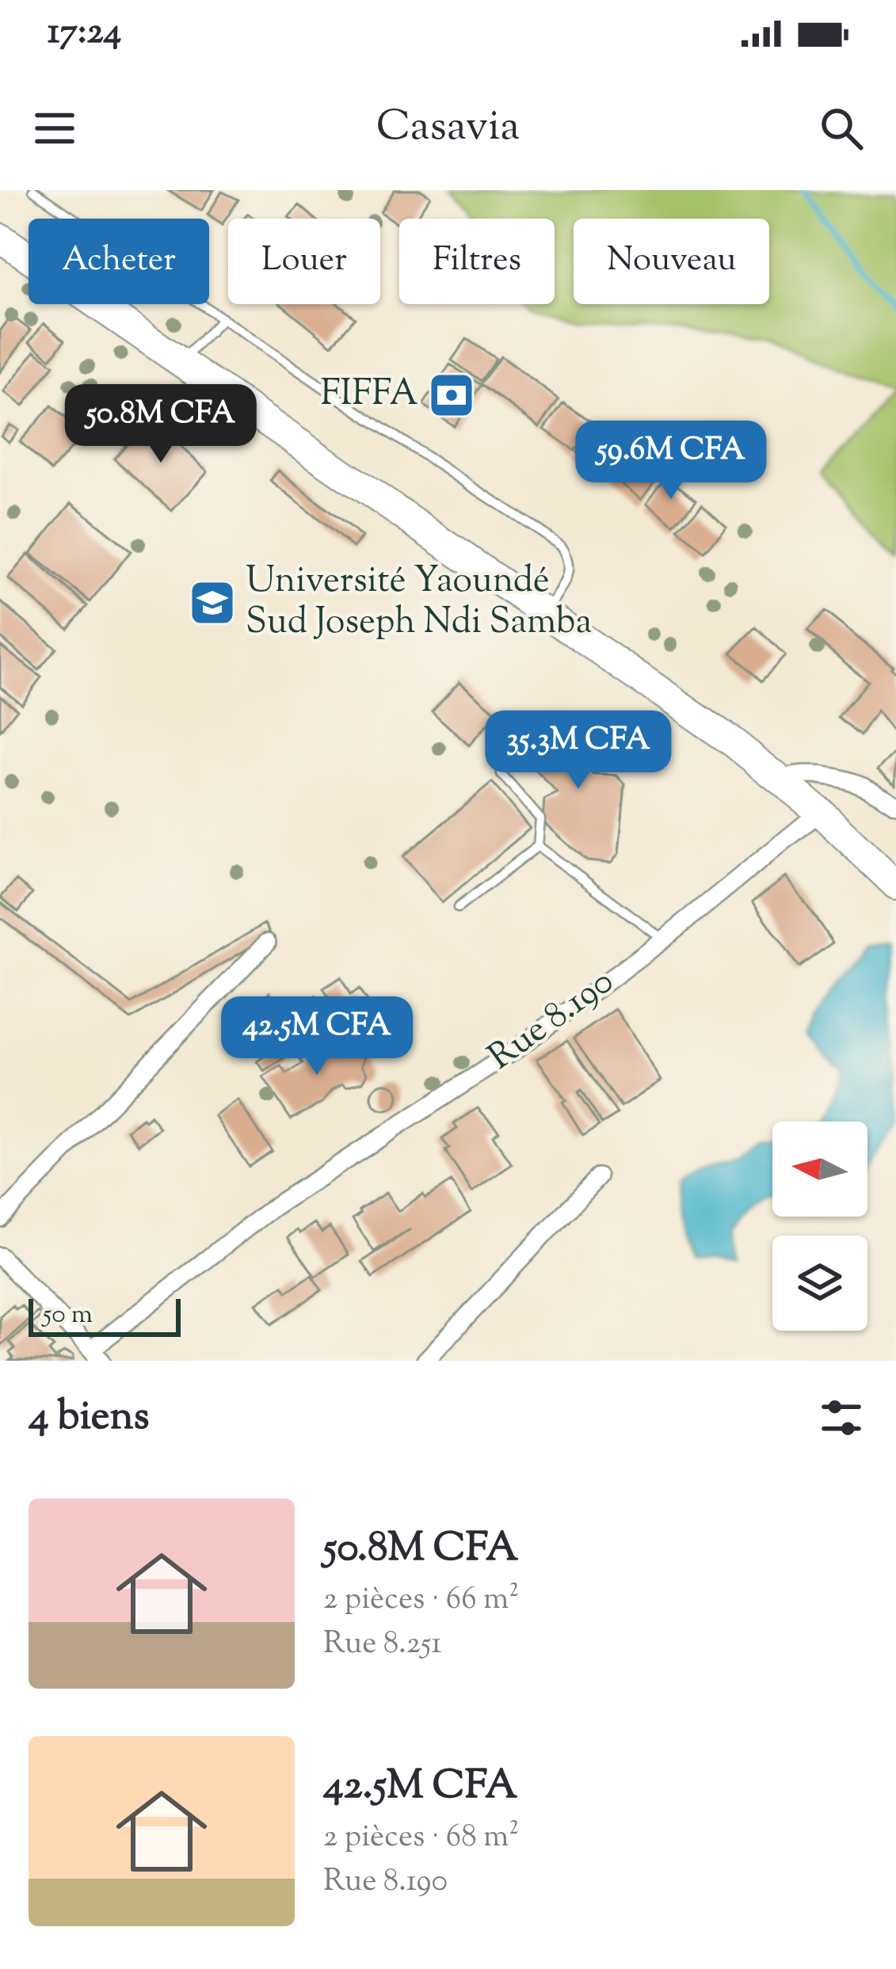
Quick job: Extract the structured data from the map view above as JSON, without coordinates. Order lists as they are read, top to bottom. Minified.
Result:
{"streets":{"street":["Rue 8.190"]},"places":{"bank":["FIFFA"],"school or university":["Université Yaoundé Sud Joseph Ndi Samba"]},"scale_bar":"50 m","north":"left","page":{"status":"17:24","header":"Casavia","chip":["Acheter","Louer","Filtres","Nouveau"],"price":["50.8M CFA","59.6M CFA","35.3M CFA","42.5M CFA"],"scale":"50 m","heading":"4 biens","list":[{"name":"50.8M CFA","note":"2 pièces · 66 m² · Rue 8.251"},{"name":"42.5M CFA","note":"2 pièces · 68 m² · Rue 8.190"}]}}
